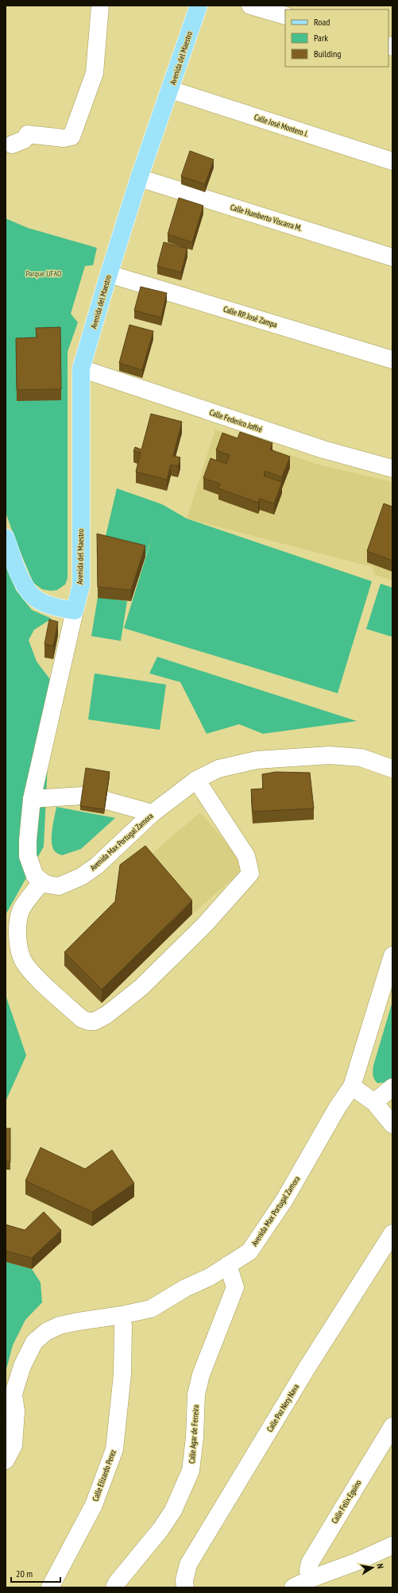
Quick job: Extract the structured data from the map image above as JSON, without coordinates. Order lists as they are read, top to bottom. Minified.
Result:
{"streets":{"main road":["Avenida del Maestro"],"street":["Calle José Montero J.","Calle Humberto Viscarra M.","Calle RP. José Zampa","Calle Federico Joffré","Avenida Max Portugal Zamora","Calle Paz Nery Nava","Calle Agar de Ferreira","Calle Elizardo Perez","Calle Felix Eguino"]},"crossings":[["Avenida del Maestro","Calle José Montero J."],["Avenida del Maestro","Calle Humberto Viscarra M."],["Avenida del Maestro","Calle RP. José Zampa"],["Avenida del Maestro","Calle Federico Joffré"],["Avenida Max Portugal Zamora","Calle Agar de Ferreira"],["Avenida Max Portugal Zamora","Calle Elizardo Perez"]],"parks":["Parque UFAO"],"legend":["Road","Park","Building"],"scale_bar":"20 m","north":"right"}
